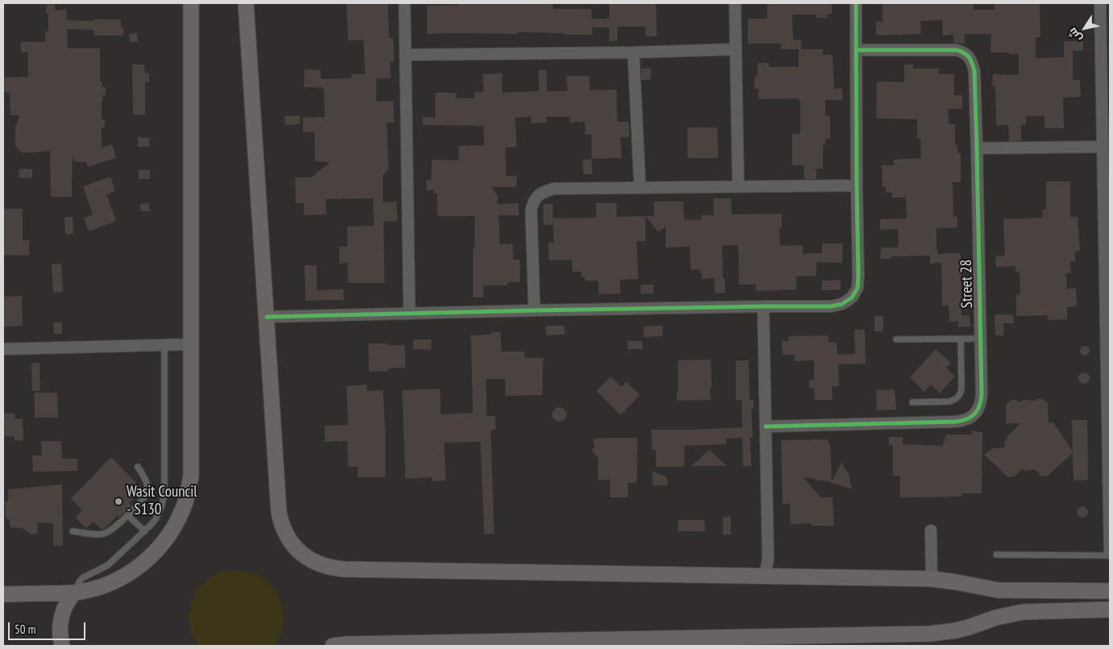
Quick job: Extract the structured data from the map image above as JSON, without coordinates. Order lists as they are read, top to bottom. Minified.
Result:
{"streets":{"street":["Street 28"]},"places":["Wasit Council - S130"],"scale_bar":"50 m","north":"bottom left"}
